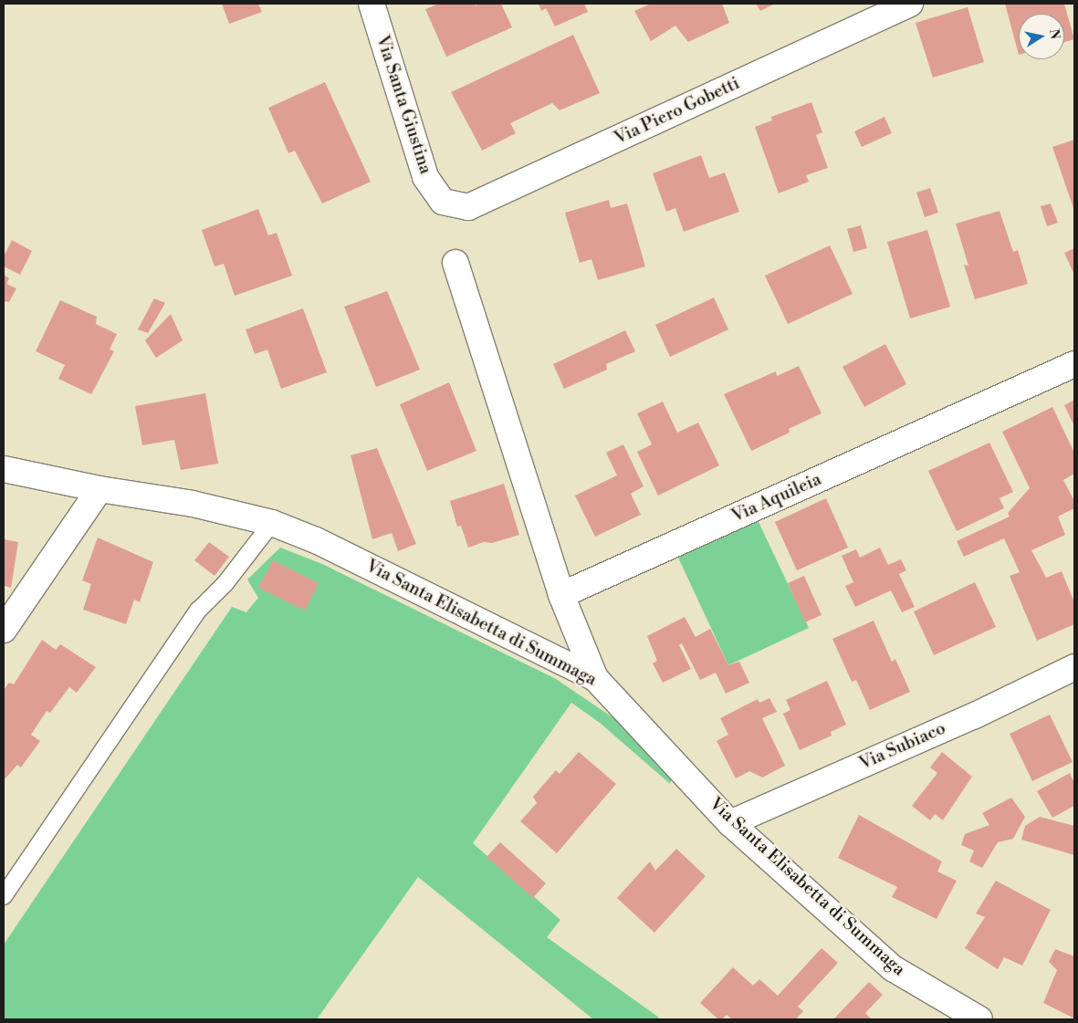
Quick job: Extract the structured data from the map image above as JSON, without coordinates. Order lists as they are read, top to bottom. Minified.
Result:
{"streets":{"street":["Via Santa Giustina","Via Piero Gobetti","Via Aquileia","Via Santa Elisabetta di Summaga","Via Subiaco"]},"crossings":[["Via Santa Giustina","Via Piero Gobetti"],["Via Santa Elisabetta di Summaga","Via Subiaco"]],"north":"right"}
